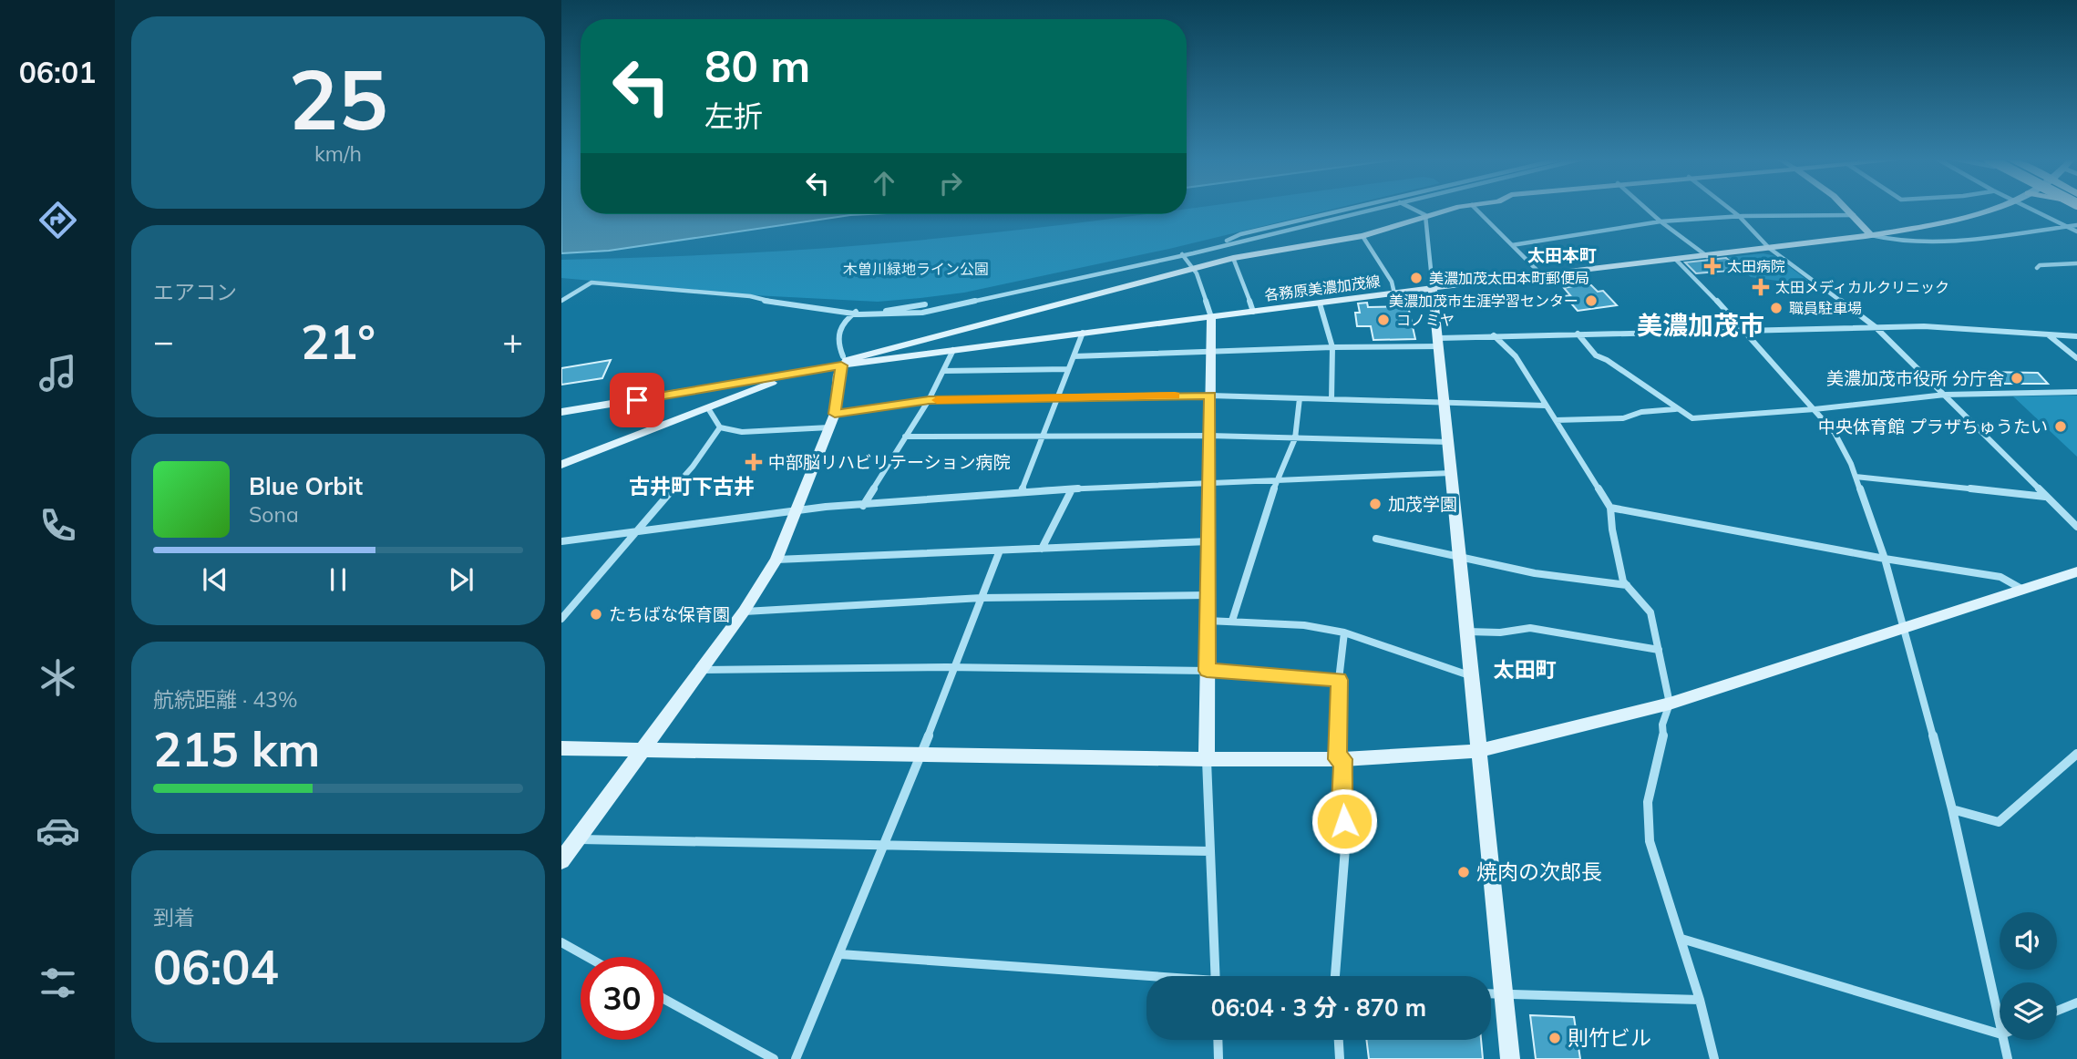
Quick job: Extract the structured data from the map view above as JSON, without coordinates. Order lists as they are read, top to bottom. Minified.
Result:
{"streets":{"street":["各務原美濃加茂線"]},"districts":["太田本町","美濃加茂市","古井町下古井","太田町"],"parks":["木曽川緑地ライン公園"],"places":{"health":["太田病院","太田メディカルクリニック","中部脳リハビリテーション病院"],"other":["美濃加茂太田本町郵便局","美濃加茂市生涯学習センター","職員駐車場","コノミヤ","美濃加茂市役所 分庁舎","中央体育館 プラザちゅうたい","加茂学園","たちばな保育園","焼肉の次郎長","則竹ビル"]},"page":{"tabs":"06:01","tile":[["25","km/h"],"エアコン",["航続距離 · 43%","215 km"],["到着","06:04"]],"turn":["80 m","左折"],"heat":["−","21°","+"],"song":["Blue Orbit","Sona"],"limit":"30","trip":"06:04 · 3 分 · 870 m"}}
